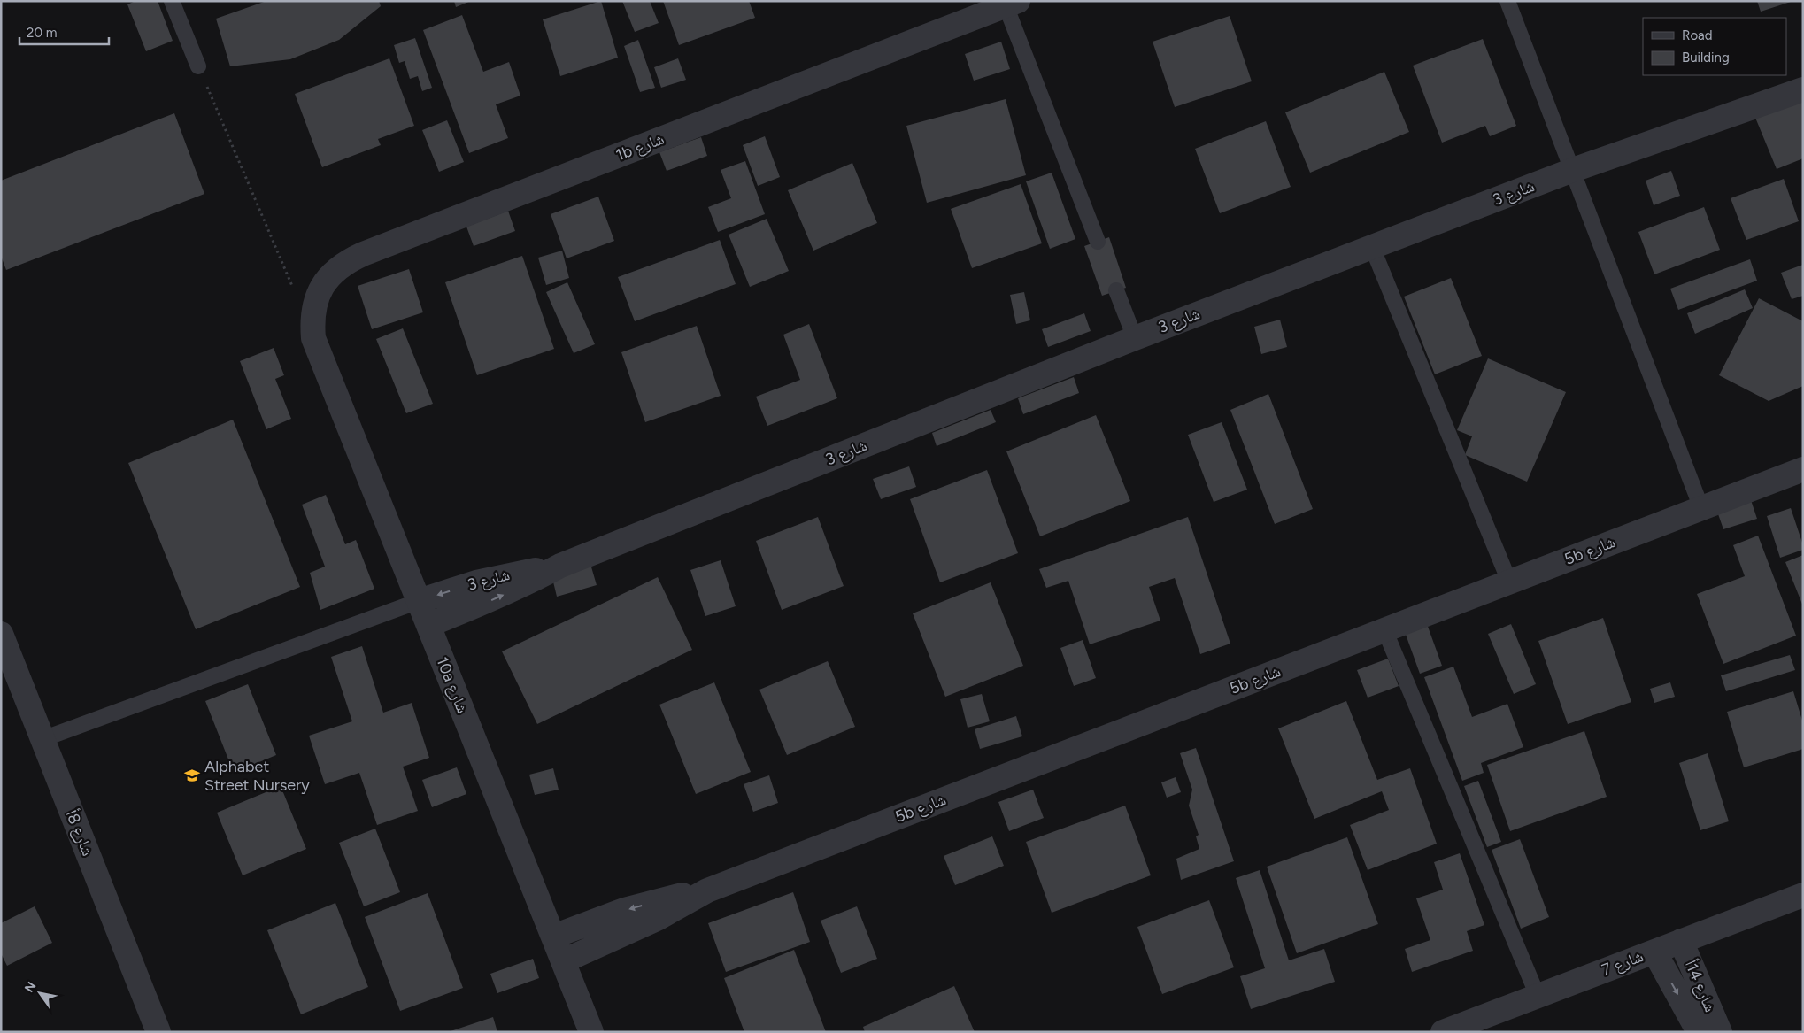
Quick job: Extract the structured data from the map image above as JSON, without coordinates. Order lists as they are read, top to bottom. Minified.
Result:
{"streets":{"street":["1b شارع","شارع 3","5b شارع","10a شارع","شارع 8أ","شارع 7","شارع 14أ"]},"crossings":[["1b شارع","10a شارع"],["شارع 3","10a شارع"],["5b شارع","10a شارع"],["شارع 7","شارع 14أ"]],"places":{"school or university":["Alphabet Street Nursery"]},"legend":["Road","Building"],"scale_bar":"20 m","north":"top left"}
